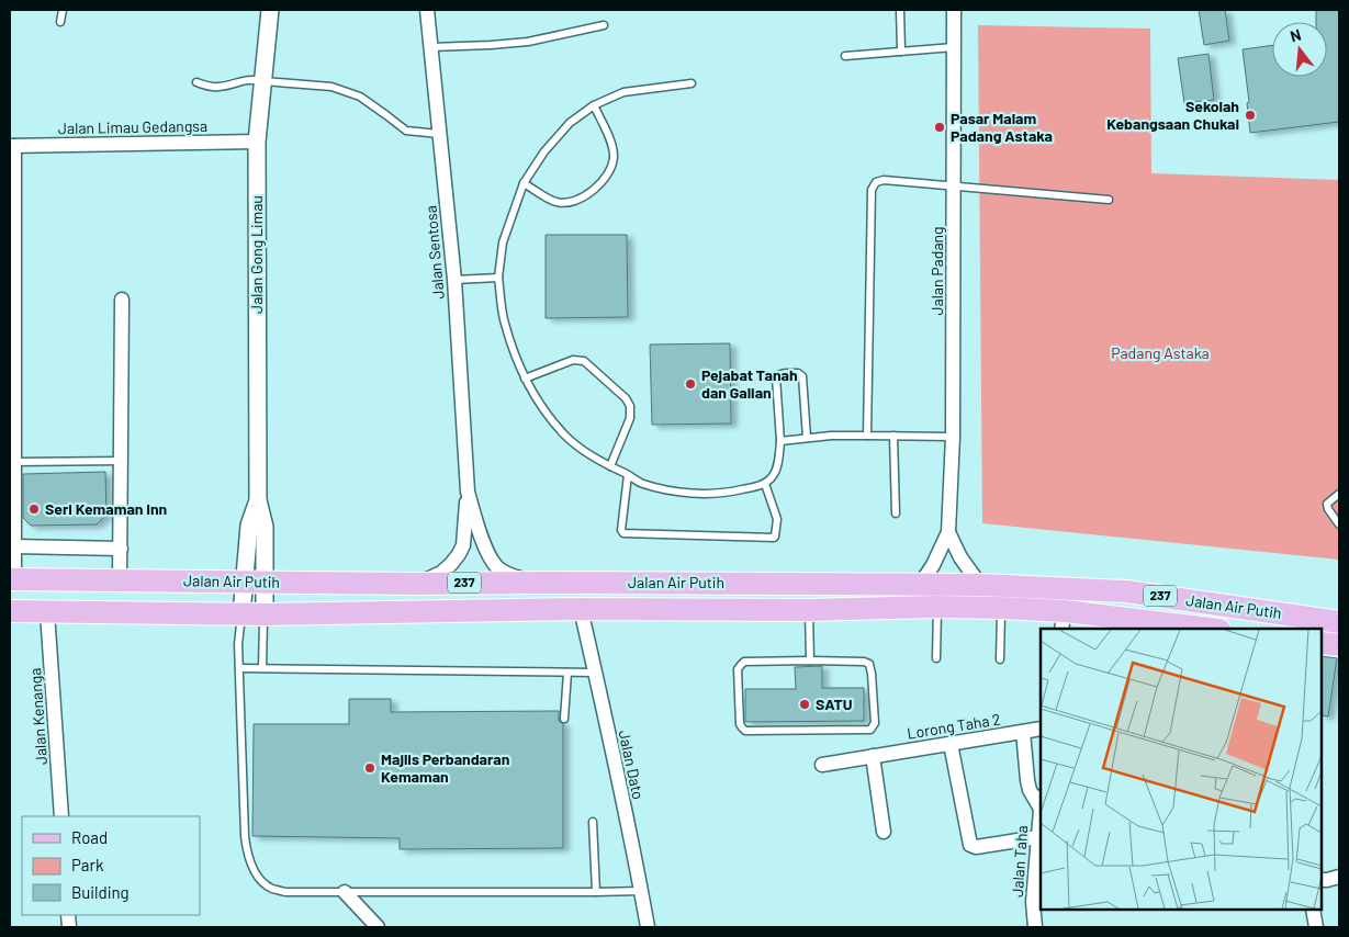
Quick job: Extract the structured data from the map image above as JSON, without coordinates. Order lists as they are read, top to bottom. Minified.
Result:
{"streets":{"main road":["Jalan Air Putih","237"],"street":["Jalan Limau Gedangsa","Jalan Sentosa","Jalan Gong Limau","Jalan Padang","Jalan Kenanga","Lorong Taha 2","Jalan Dato","Jalan Taha"]},"crossings":[["Jalan Limau Gedangsa","Jalan Gong Limau"],["Jalan Gong Limau","Jalan Air Putih"],["Jalan Air Putih","Jalan Kenanga"],["Jalan Air Putih","Jalan Dato"]],"parks":["Padang Astaka"],"places":["Sekolah Kebangsaan Chukai","Pasar Malam Padang Astaka","Pejabat Tanah dan Galian","Seri Kemaman Inn","SATU","Majlis Perbandaran Kemaman"],"legend":["Road","Park","Building"],"north":"top"}
